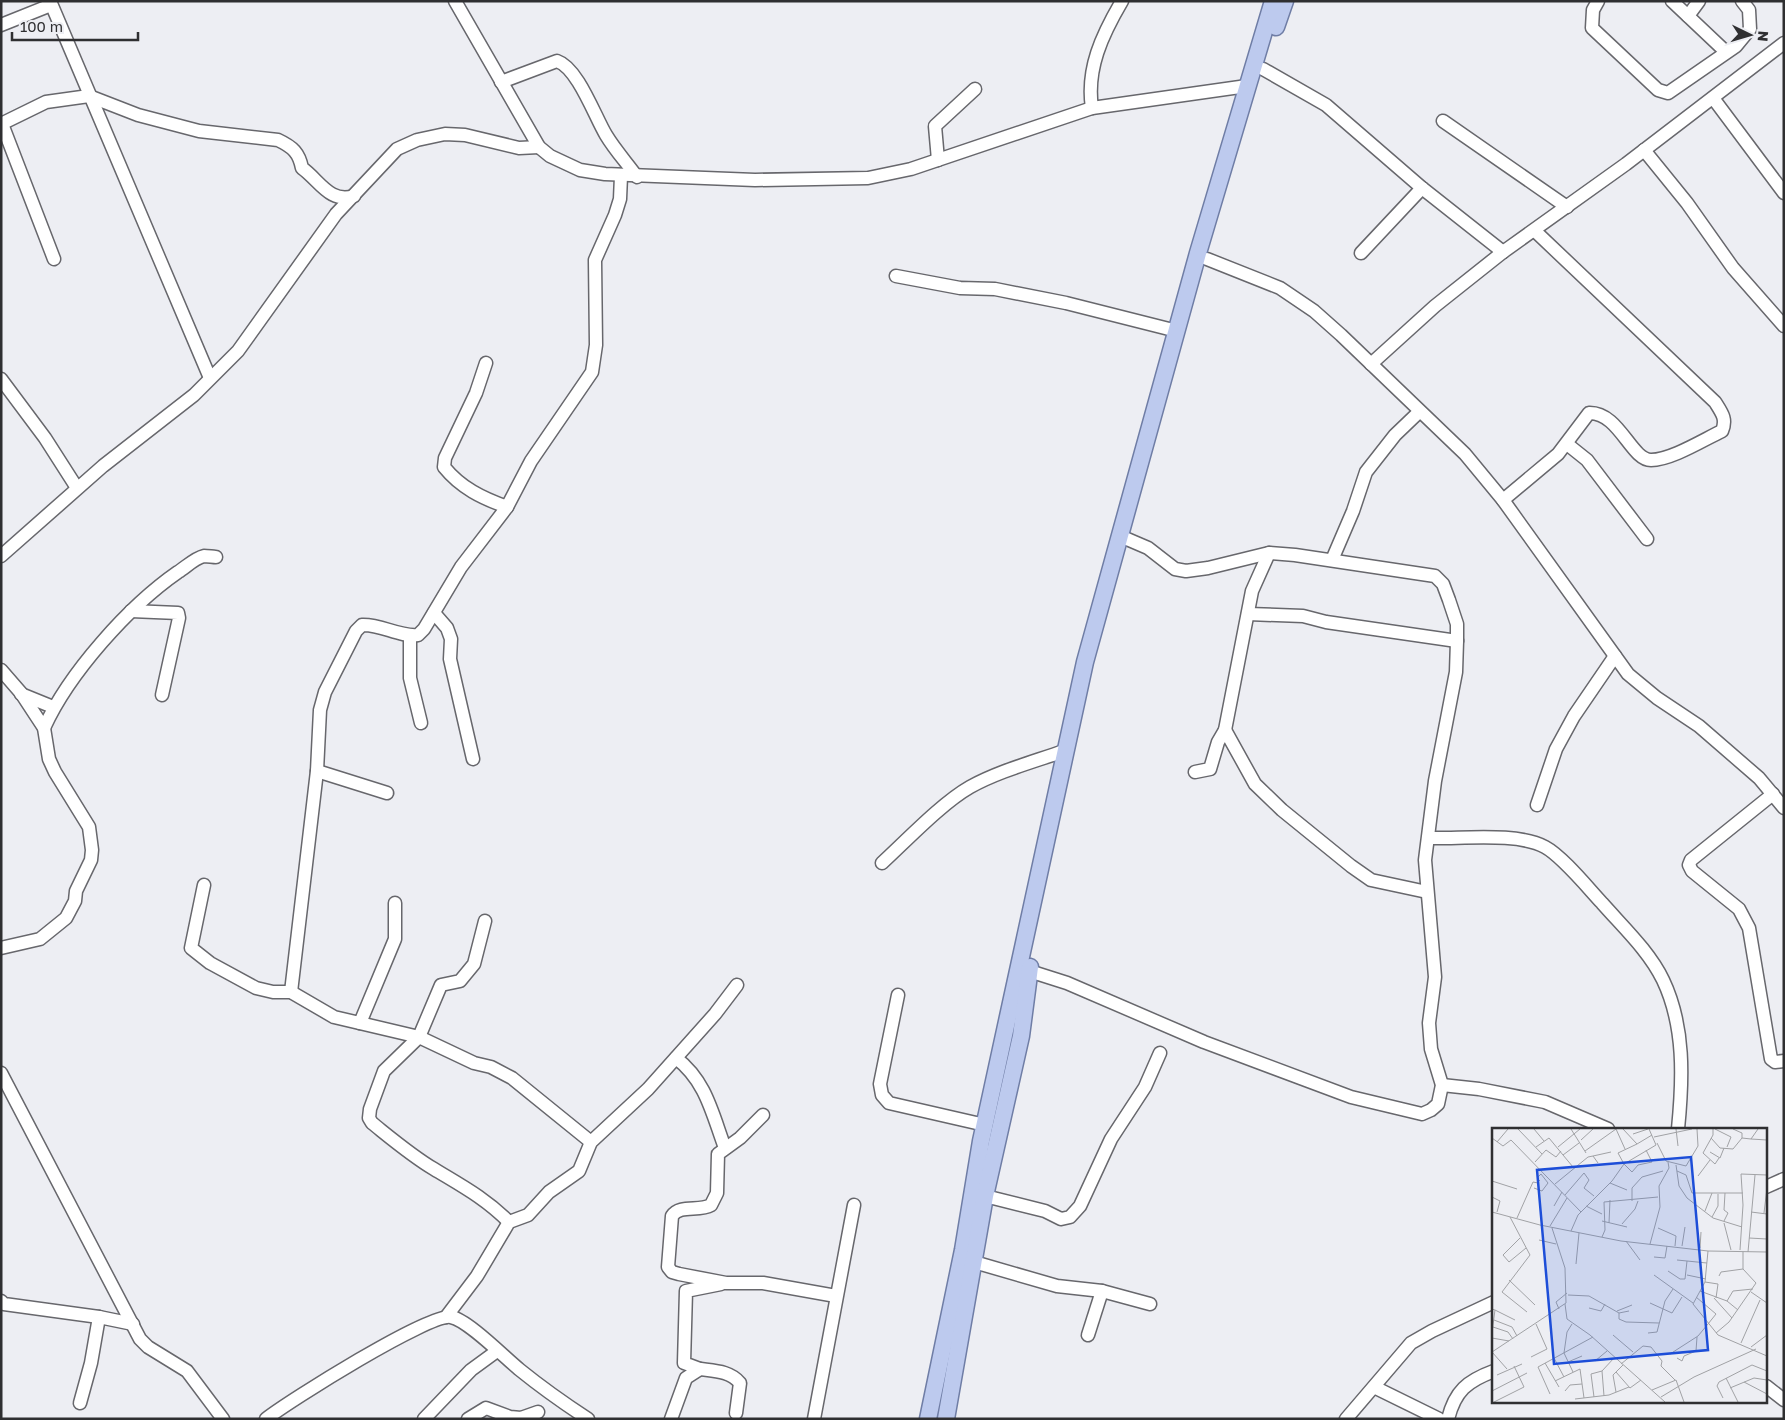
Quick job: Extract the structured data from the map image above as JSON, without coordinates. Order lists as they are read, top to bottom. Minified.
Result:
{"scale_bar":"100 m","north":"right"}
